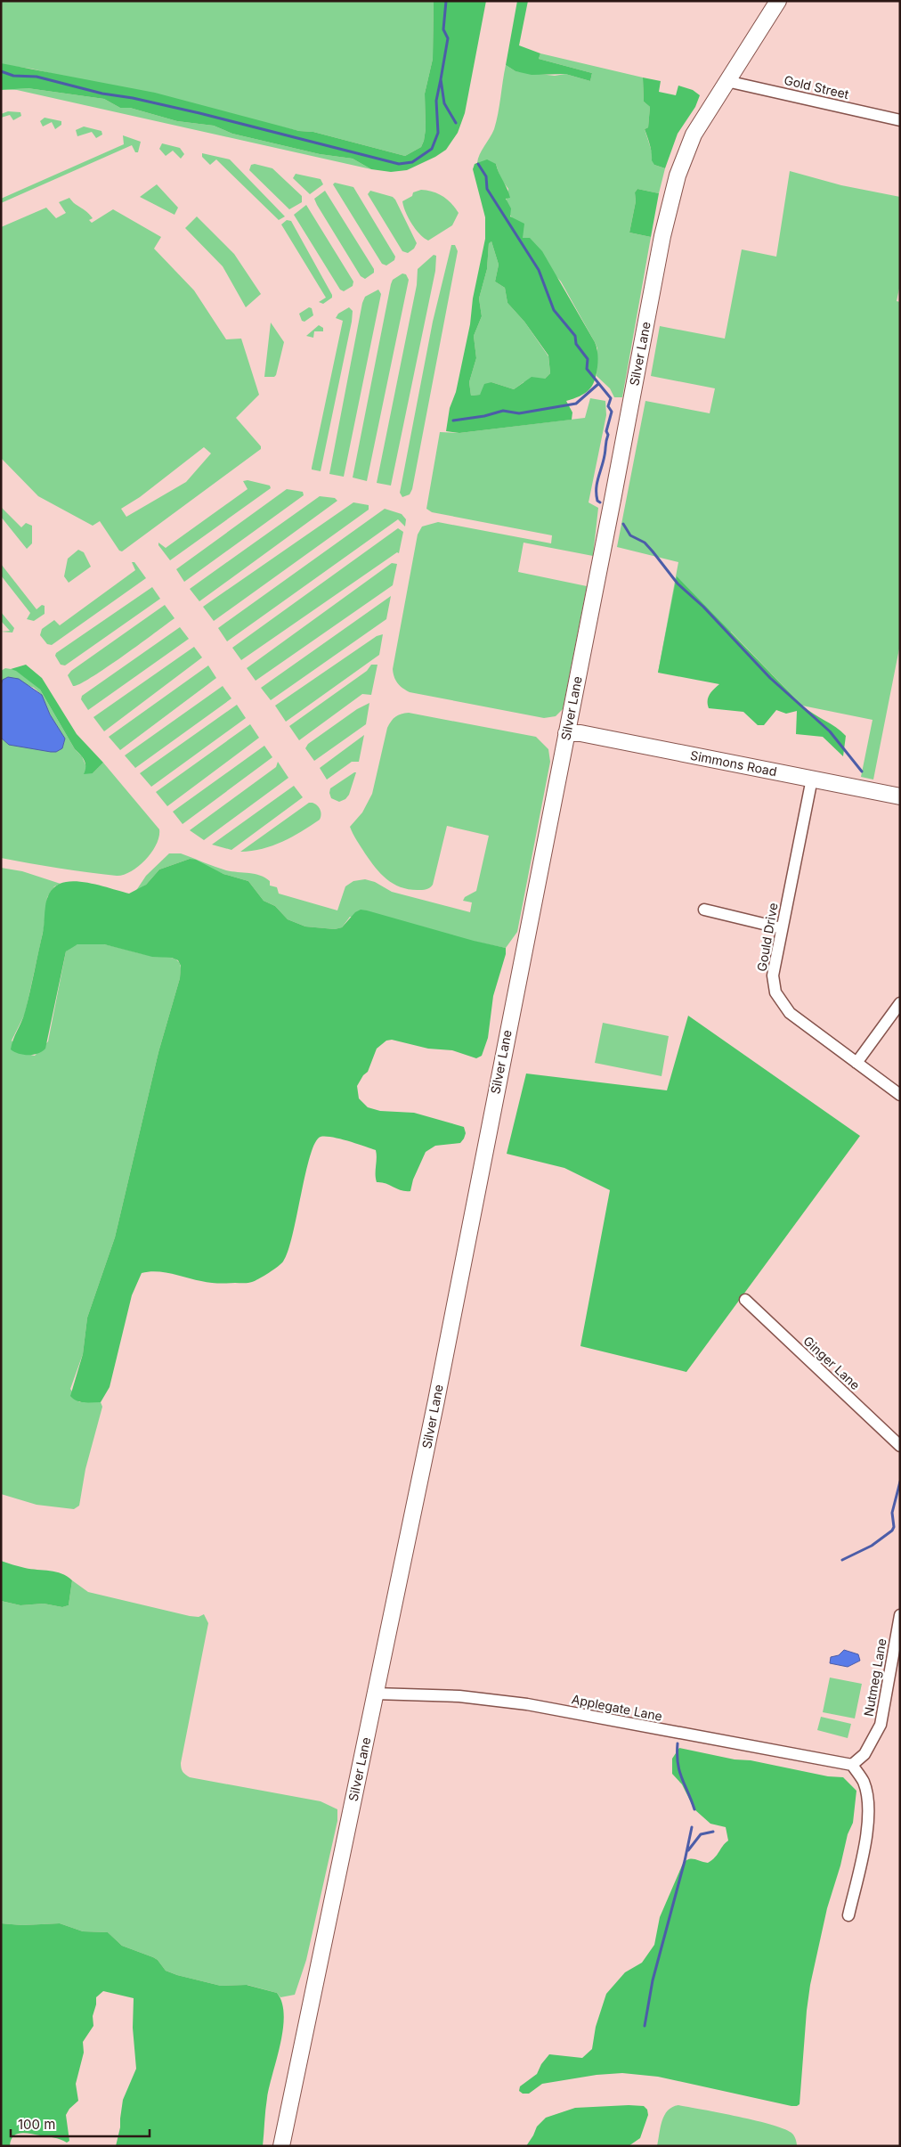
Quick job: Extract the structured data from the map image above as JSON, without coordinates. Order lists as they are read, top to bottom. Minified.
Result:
{"streets":{"main road":["Silver Lane","Simmons Road"],"street":["Gold Street","Gould Drive","Ginger Lane","Nutmeg Lane","Applegate Lane"]},"crossings":[["Gold Street","Silver Lane"],["Silver Lane","Simmons Road"],["Silver Lane","Applegate Lane"],["Simmons Road","Gould Drive"],["Nutmeg Lane","Applegate Lane"]],"scale_bar":"100 m"}
